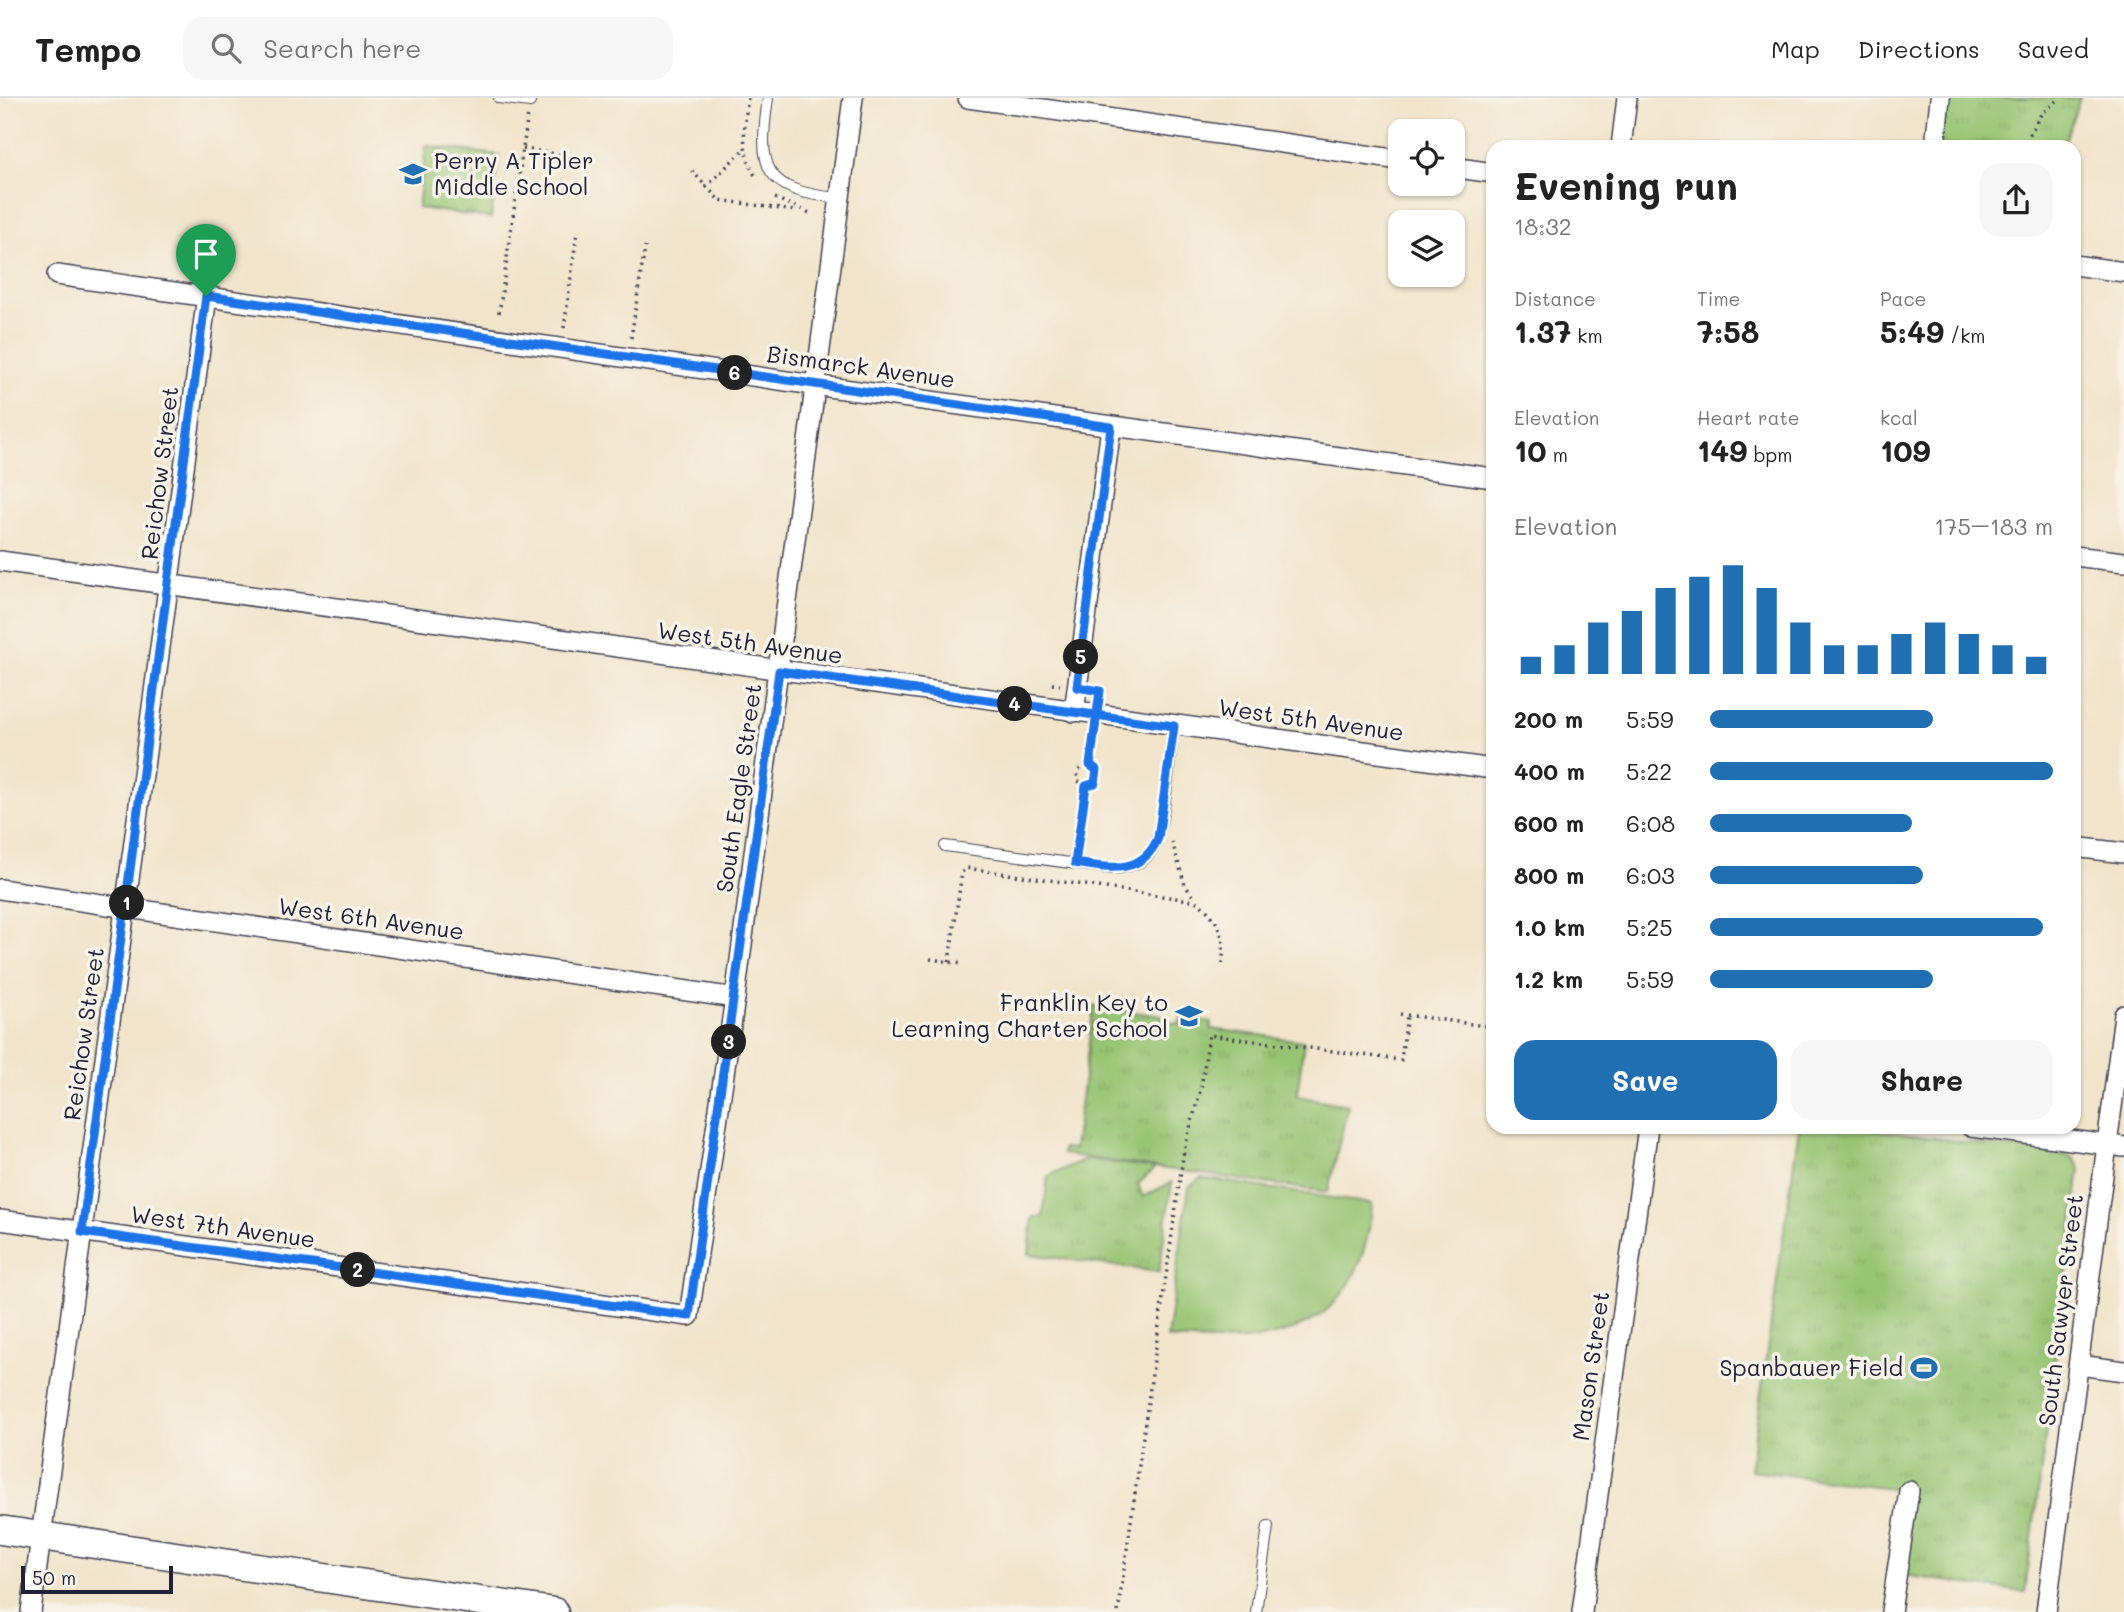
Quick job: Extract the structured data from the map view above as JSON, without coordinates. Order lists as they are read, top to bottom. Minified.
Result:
{"streets":{"street":["Bismarck Avenue","Reichow Street","West 5th Avenue","South Eagle Street","West 6th Avenue","West 7th Avenue","South Sawyer Street","Mason Street"]},"crossings":[["Bismarck Avenue","Reichow Street"],["Bismarck Avenue","South Eagle Street"],["Reichow Street","West 5th Avenue"],["Reichow Street","West 6th Avenue"],["Reichow Street","West 7th Avenue"],["West 5th Avenue","South Eagle Street"],["South Eagle Street","West 6th Avenue"],["South Eagle Street","West 7th Avenue"]],"places":{"school or university":["Perry A Tipler Middle School","Franklin Key to Learning Charter School"],"sports":["Spanbauer Field"]},"scale_bar":"50 m","page":{"header":"Tempo","search":"Search here","nav":["Map","Directions","Saved"],"heading":["Evening run","18:32"],"stats":[["Distance","1.37 km"],["Time","7:58"],["Pace","5:49 /km"],["Elevation","10 m"],["Heart rate","149 bpm"],["kcal","109"]],"pins":["6","5","4","1","3","2"],"chart":["Elevation","175–183 m"],"list":[{"name":"200 m","note":"5:59"},{"name":"400 m","note":"5:22"},{"name":"600 m","note":"6:08"},{"name":"800 m","note":"6:03"},{"name":"1.0 km","note":"5:25"},{"name":"1.2 km","note":"5:59"}],"buttons":["Save","Share"],"scale":"50 m"}}
